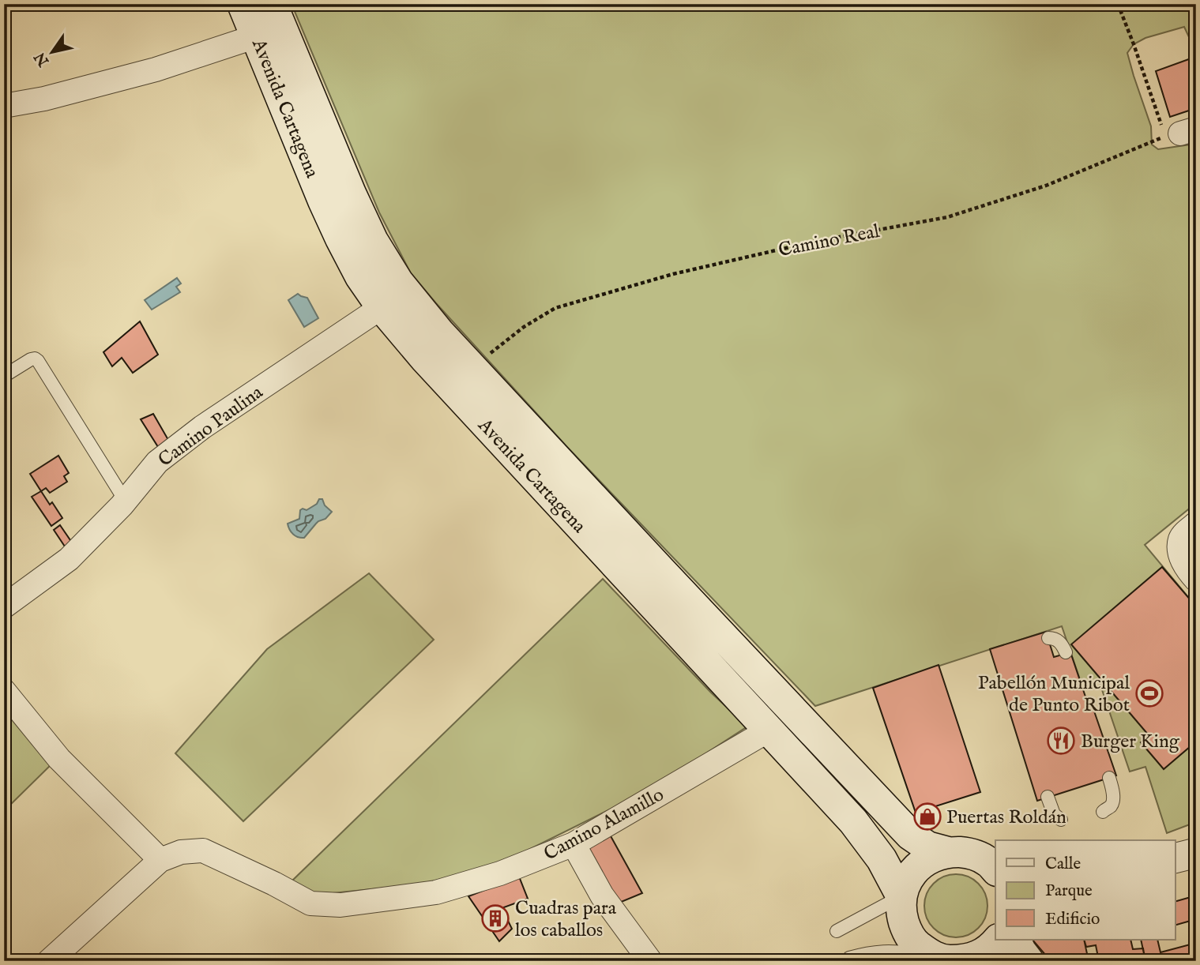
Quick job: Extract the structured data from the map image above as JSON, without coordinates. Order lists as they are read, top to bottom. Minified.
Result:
{"streets":{"main road":["Avenida Cartagena"],"street":["Camino Paulina","Camino Alamillo"],"path":["Camino Real"]},"crossings":[["Avenida Cartagena","Camino Real"],["Avenida Cartagena","Camino Paulina"],["Avenida Cartagena","Camino Alamillo"]],"places":{"sports":["Pabellón Municipal de Punto Ribot"],"restaurant":["Burger King"],"shop":["Puertas Roldán"],"building":["Cuadras para los caballos"]},"legend":["Calle","Parque","Edificio"],"north":"bottom left"}
